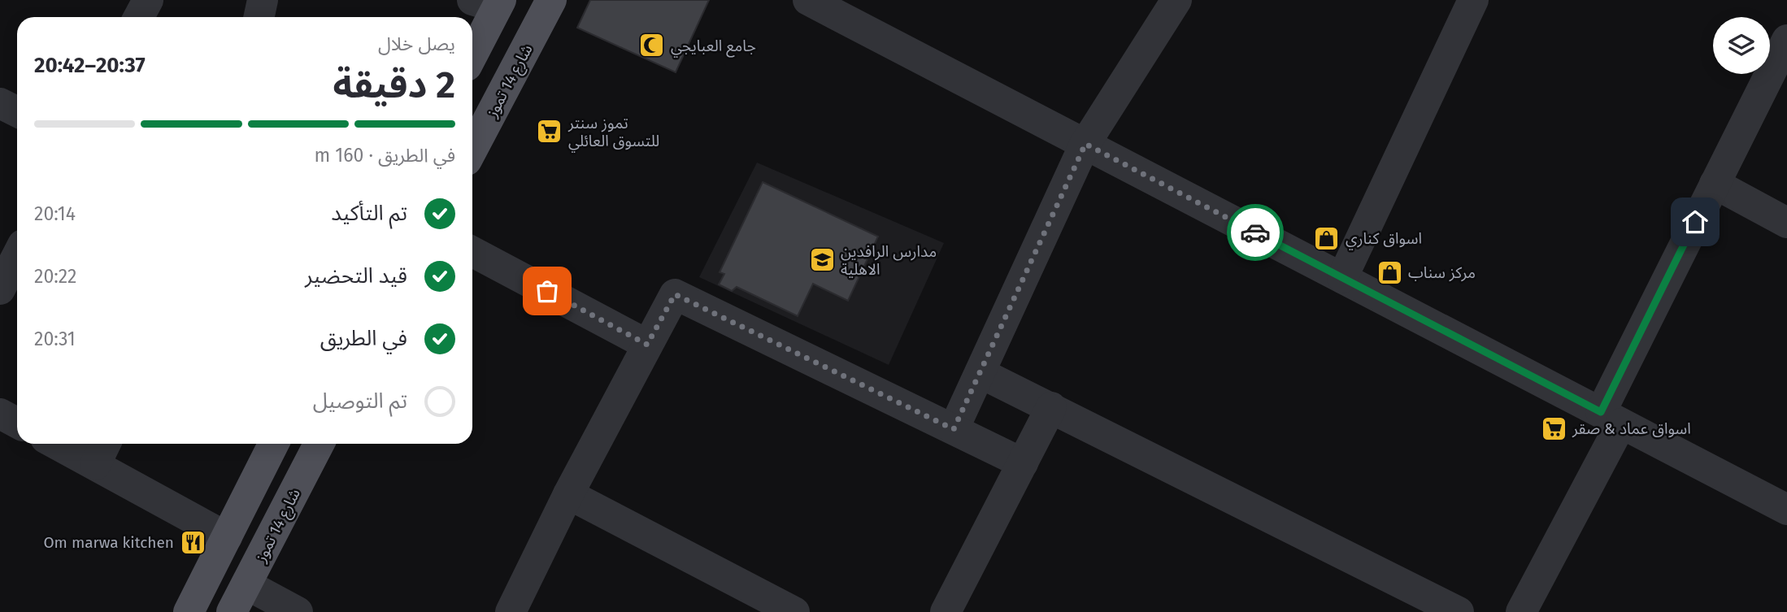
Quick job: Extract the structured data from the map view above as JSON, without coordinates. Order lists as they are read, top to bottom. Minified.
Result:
{"streets":{"main road":["شارع 14 تموز"]},"places":{"mosque":["جامع العبايجي"],"supermarket":["تموز سنتر للتسوق العائلي","اسواق عماد & صقر"],"shop":["اسواق كناري","مركز سناب"],"school or university":["مدارس الرافدين اﻻهلية"],"restaurant":["Om marwa kitchen"]},"page":{"heading":["2 دقيقة","يصل خلال","20:37–20:42"],"bar":"في الطريق · 160 m","list":[["تم التأكيد","20:14"],["قيد التحضير","20:22"],["في الطريق","20:31"],"تم التوصيل"]}}
